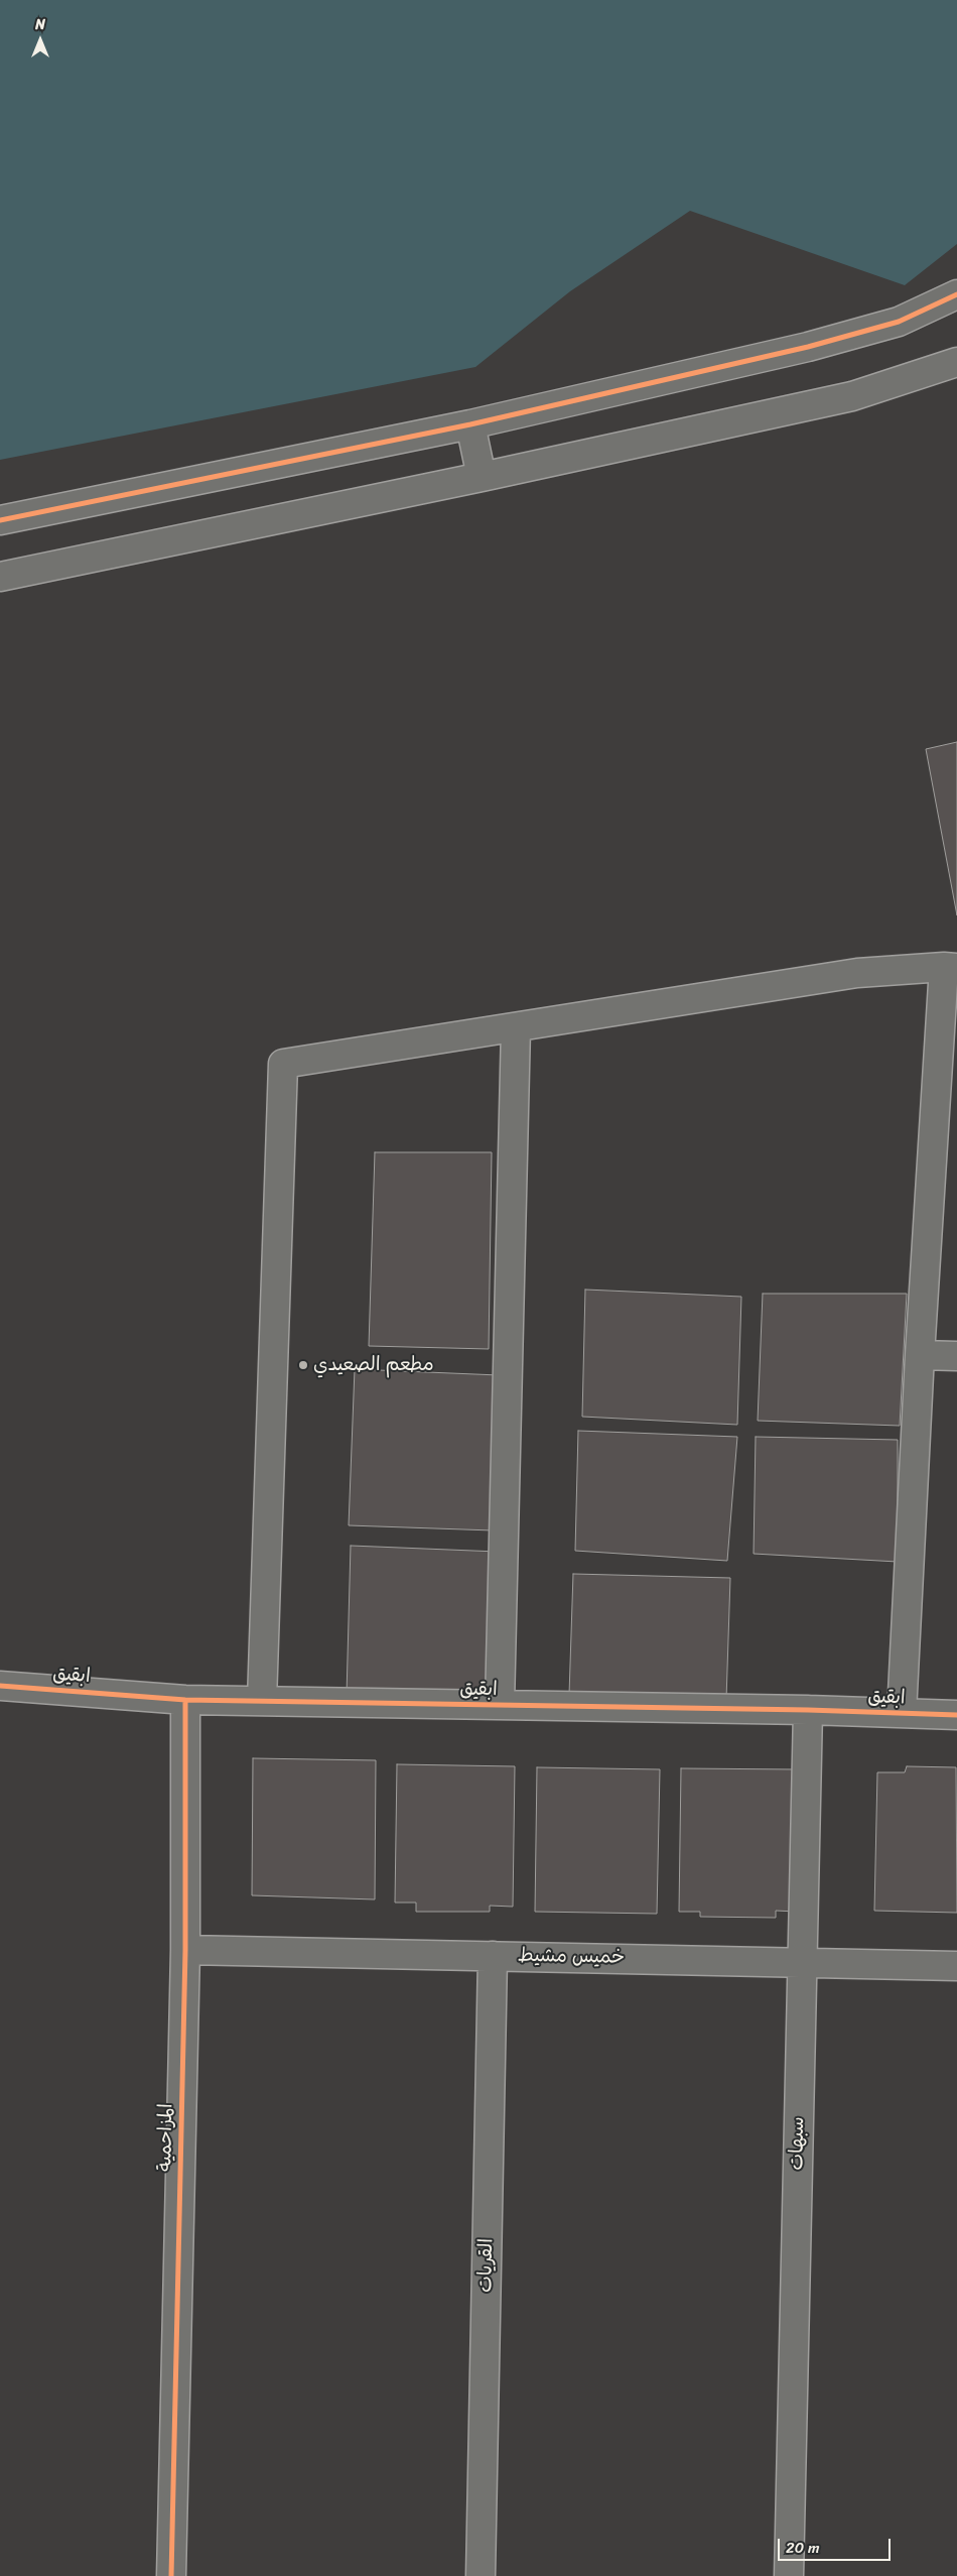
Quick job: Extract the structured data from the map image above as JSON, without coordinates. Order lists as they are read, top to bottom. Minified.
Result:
{"streets":{"street":["ابقيق","خميس مشيط","المزاحمية","سبهات","القريات"]},"crossings":[["ابقيق","المزاحمية"],["ابقيق","سبهات"],["خميس مشيط","المزاحمية"],["خميس مشيط","سبهات"],["خميس مشيط","القريات"]],"places":["مطعم الصعيدي"],"scale_bar":"20 m","north":"top"}
